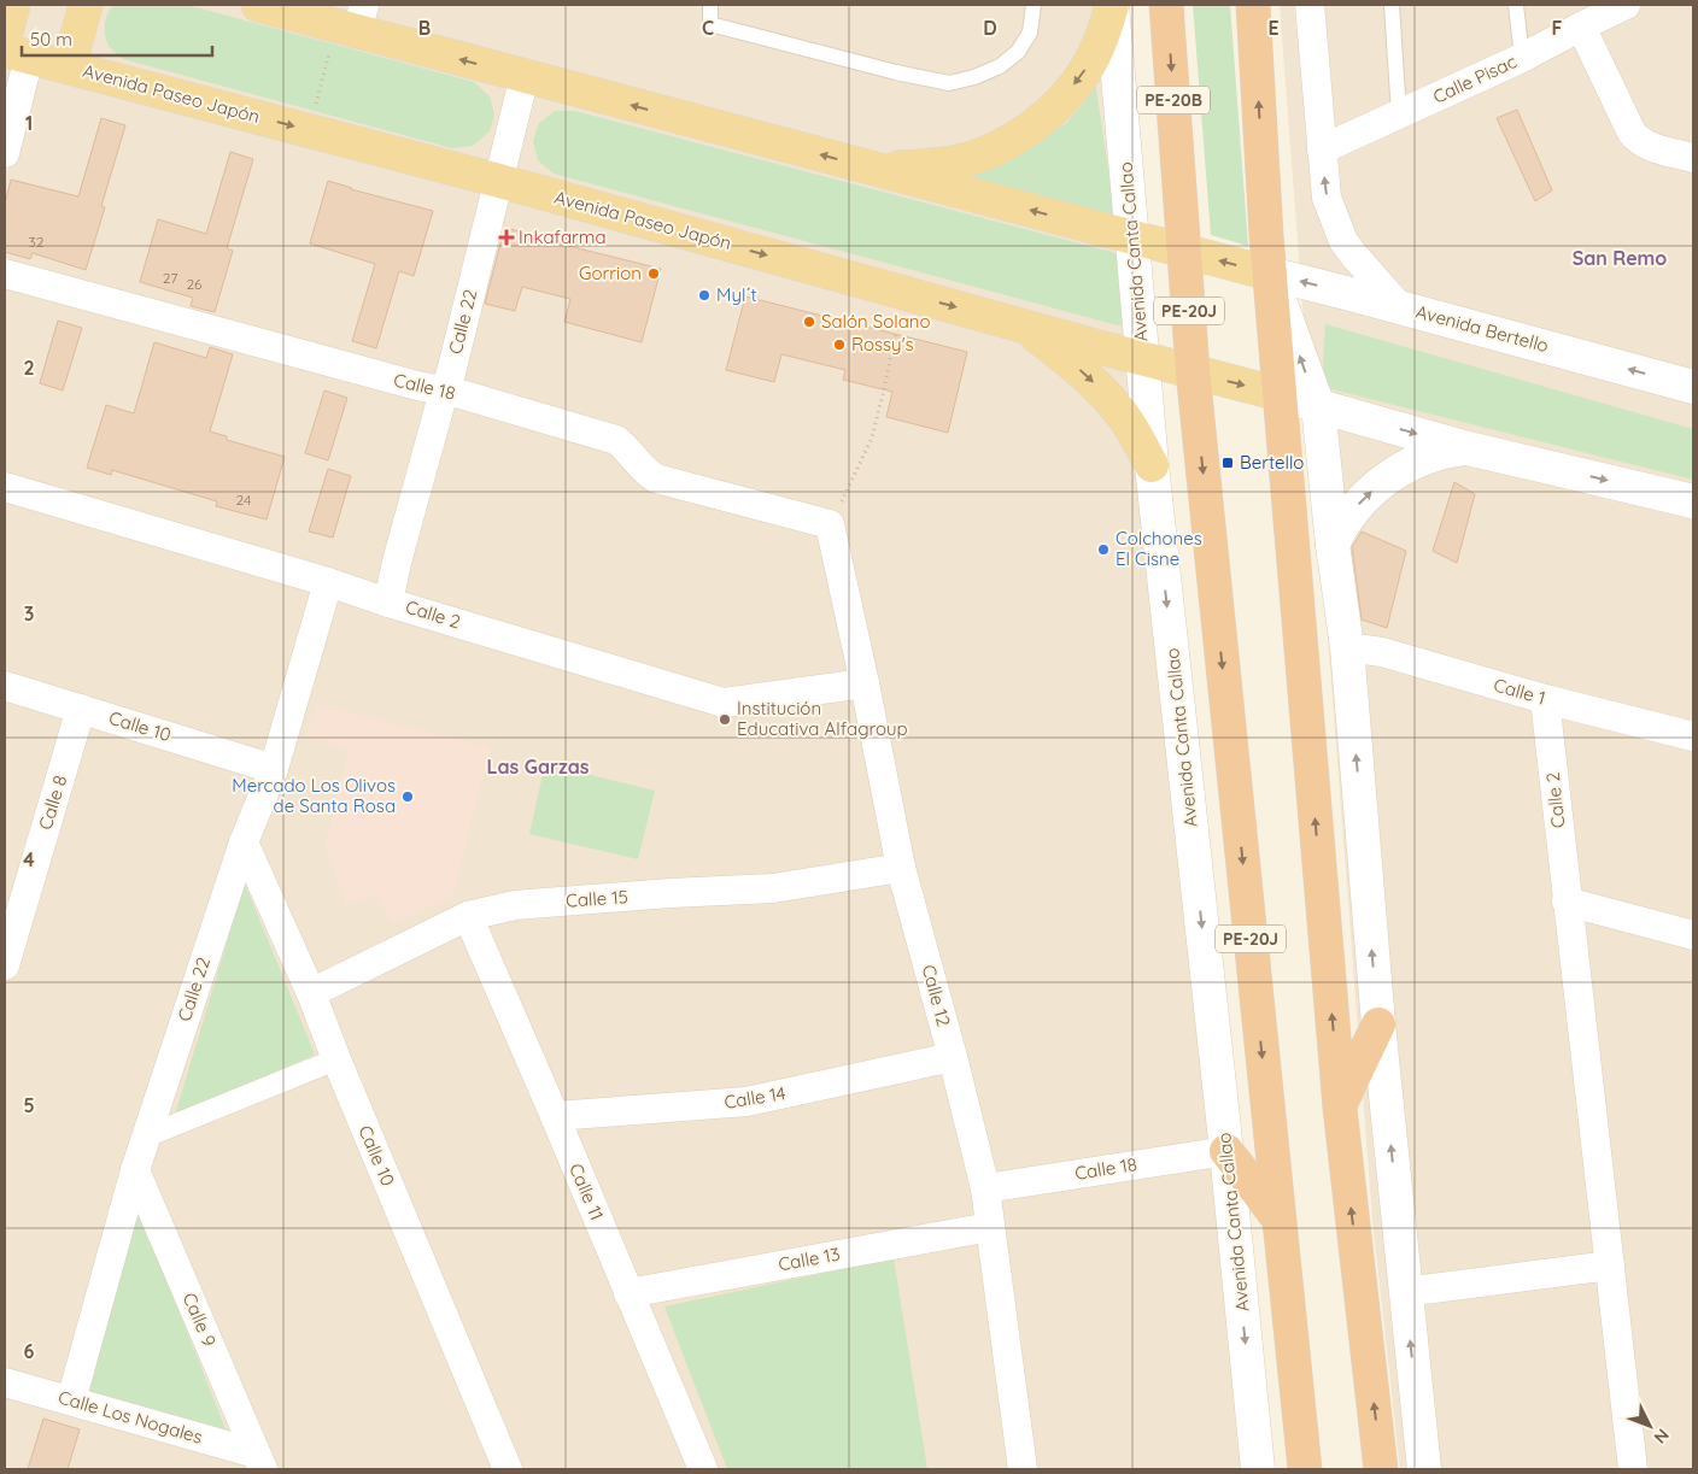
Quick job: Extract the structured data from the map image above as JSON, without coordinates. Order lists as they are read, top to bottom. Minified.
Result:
{"streets":{"highway":["PE-20B","PE-20J"],"main road":["Avenida Paseo Japón","Avenida Canta Callao","Avenida Bertello"],"street":["Calle Pisac","Calle 22","Calle 18","Calle 2","Calle 1","Calle 10","Calle 8","Calle 15","Calle 12","Calle 14","Calle 11","Calle 13","Calle 9","Calle Los Nogales"]},"crossings":[["Avenida Paseo Japón","Avenida Canta Callao"],["Avenida Paseo Japón","PE-20J"],["Avenida Paseo Japón","Calle 22"],["PE-20B","PE-20J"],["Avenida Canta Callao","Calle 18"],["Calle 22","Calle 18"],["Calle 22","Calle 2"],["Calle 22","Calle 10"],["Calle 22","Calle 9"],["Calle 22","Calle Los Nogales"],["Calle 18","Calle 12"],["Calle 2","Calle 1"],["Calle 2","Calle 12"],["Calle 10","Calle 8"],["Calle 10","Calle 15"],["Calle 15","Calle 12"],["Calle 15","Calle 11"],["Calle 12","Calle 14"],["Calle 12","Calle 13"],["Calle 14","Calle 11"],["Calle 11","Calle 13"],["Calle 9","Calle Los Nogales"]],"districts":["San Remo","Las Garzas"],"places":{"health":["Inkafarma"],"other":["Gorrion","Myl´t","Salón Solano","Rossy's","Colchones El Cisne","Institución Educativa Alfagroup","Mercado Los Olivos de Santa Rosa"],"transit":["Bertello"]},"house_numbers":["32","27","26","24"],"scale_bar":"50 m","north":"bottom right","grid":{"columns":["B","C","D","E","F"],"rows":["1","2","3","4","5","6"]}}
